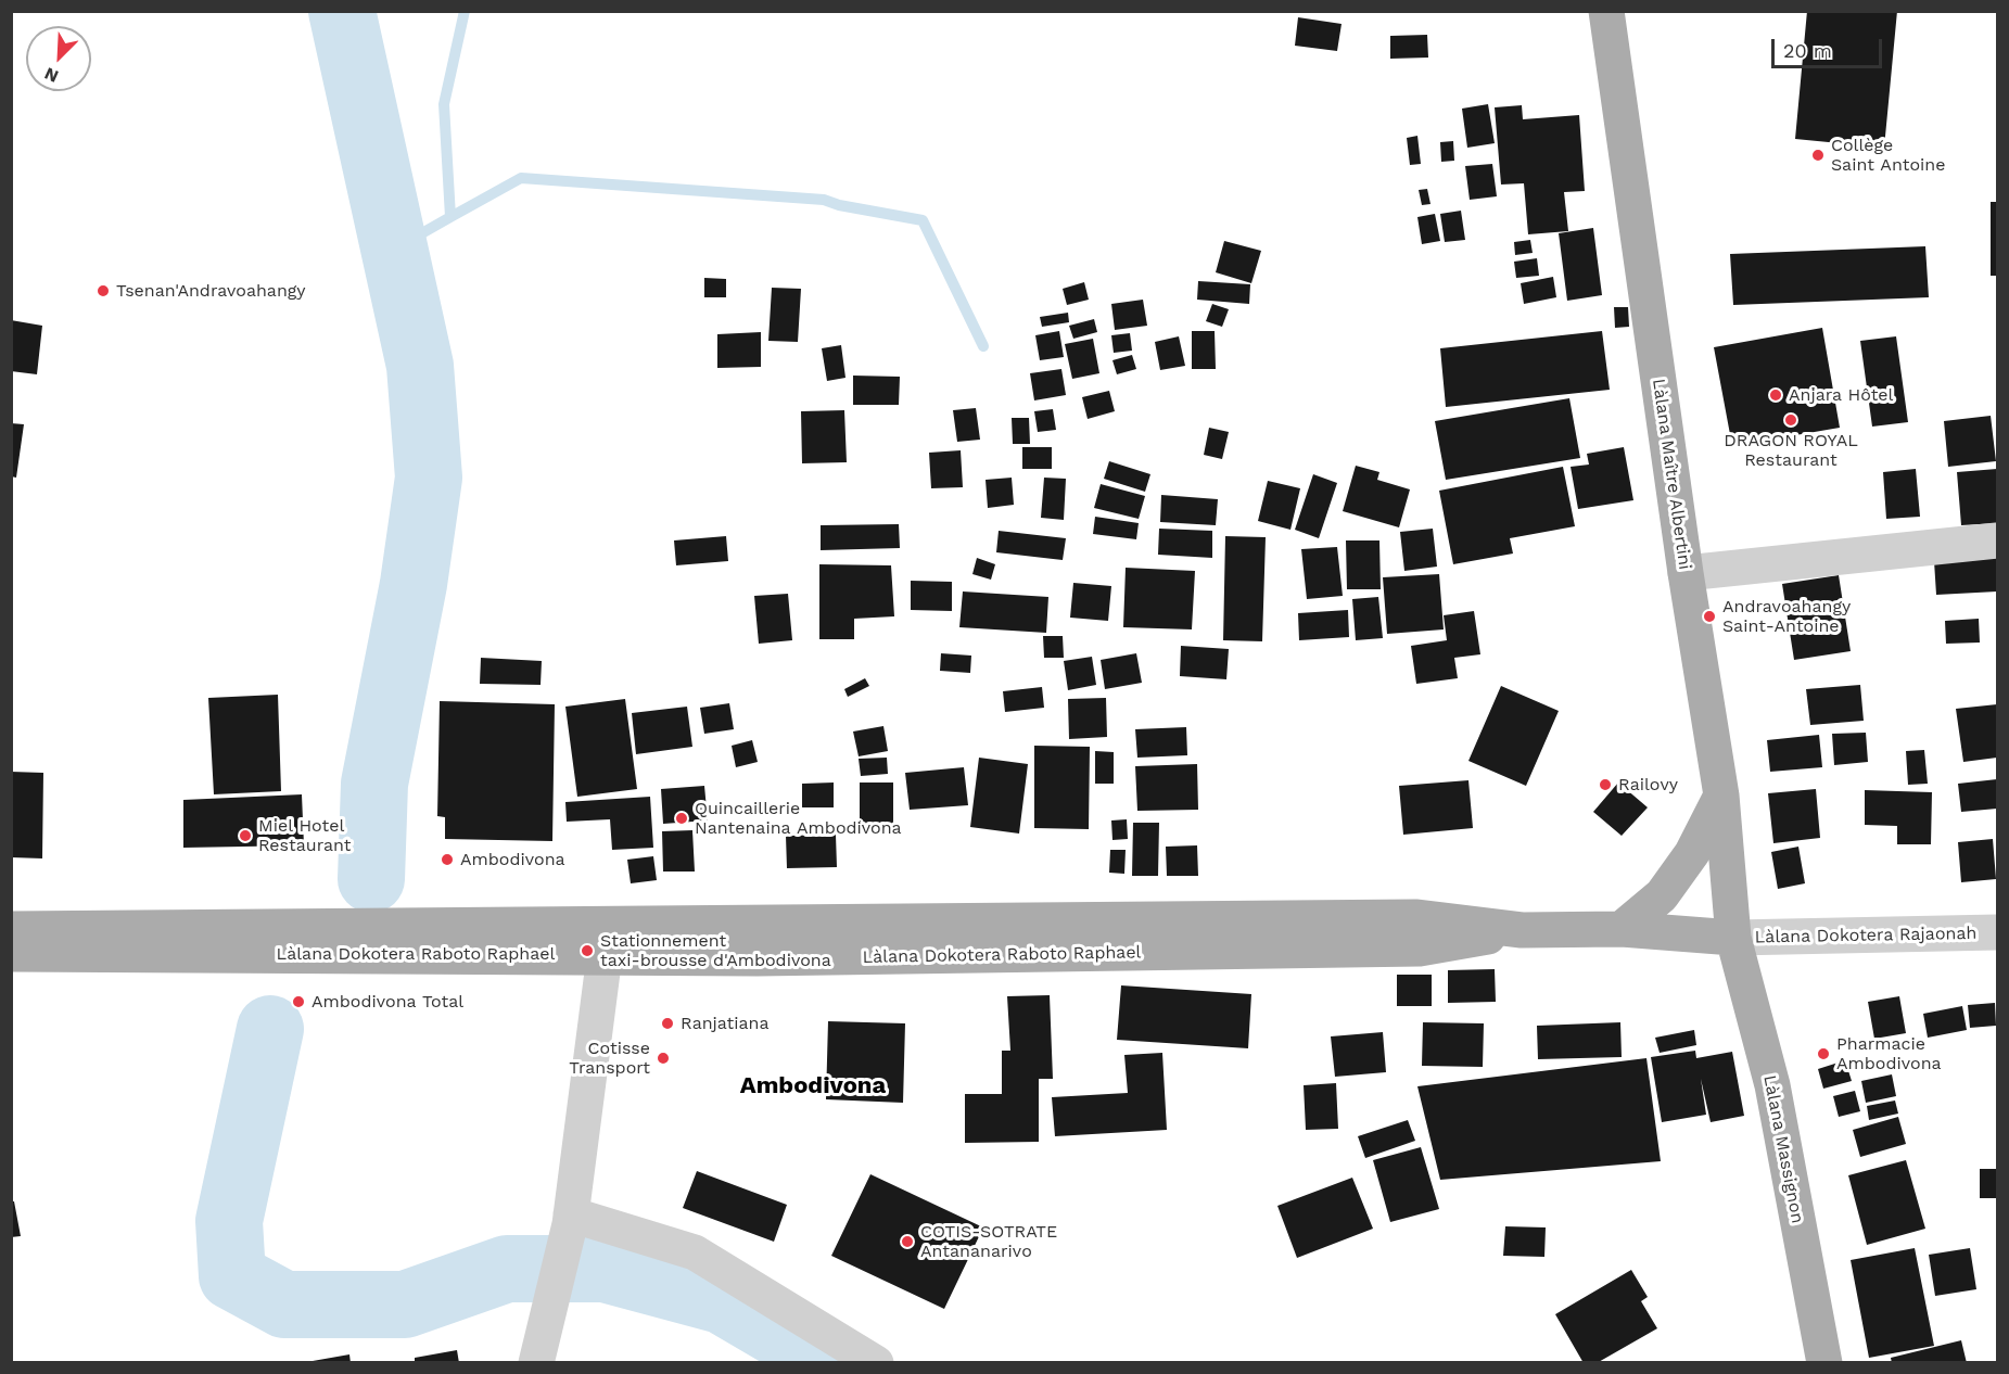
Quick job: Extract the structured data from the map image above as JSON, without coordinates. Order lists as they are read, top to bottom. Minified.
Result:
{"streets":{"main road":["Làlana Maître Albertini","Làlana Dokotera Raboto Raphael","Làlana Massignon"],"street":["Làlana Dokotera Rajaonah"]},"crossings":[["Làlana Maître Albertini","Làlana Dokotera Rajaonah"],["Làlana Maître Albertini","Làlana Dokotera Raboto Raphael"],["Làlana Maître Albertini","Làlana Massignon"],["Làlana Dokotera Rajaonah","Làlana Dokotera Raboto Raphael"],["Làlana Dokotera Rajaonah","Làlana Massignon"],["Làlana Dokotera Raboto Raphael","Làlana Massignon"]],"districts":["Ambodivona"],"places":["Collège Saint Antoine","Tsenan'Andravoahangy","Anjara Hôtel","DRAGON ROYAL Restaurant","Andravoahangy Saint-Antoine","Railovy","Quincaillerie Nantenaina Ambodivona","Miel Hotel Restaurant","Ambodivona","Stationnement taxi-brousse d'Ambodivona","Ambodivona Total","Ranjatiana","Pharmacie Ambodivona","Cotisse Transport","COTIS-SOTRATE Antananarivo"],"scale_bar":"20 m","north":"bottom left"}
